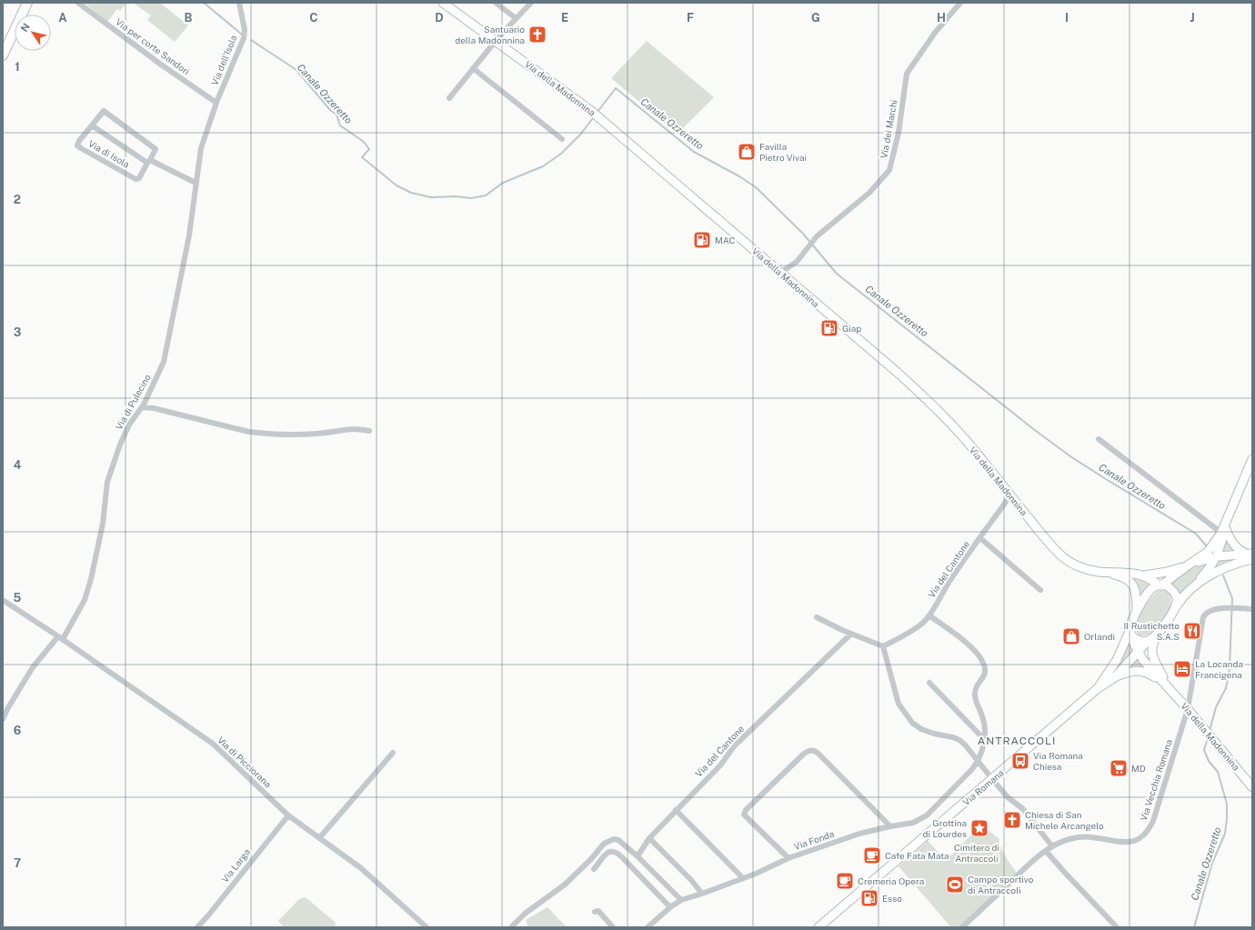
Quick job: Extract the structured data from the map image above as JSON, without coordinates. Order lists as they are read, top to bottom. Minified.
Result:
{"streets":{"street":["Via per corte Sandori","Via dell'Isola","Via della Madonnina","Via dei Marchi","Via di Isola","Via di Pulecino","Via del Cantone","Via di Picciorana","Via Vecchia Romana","Via Romana","Via Fonda","Via Larga"]},"crossings":[["Via per corte Sandori","Via dell'Isola"],["Via per corte Sandori","Via di Pulecino"],["Via dell'Isola","Via di Pulecino"],["Via della Madonnina","Via dei Marchi"],["Via della Madonnina","Via del Cantone"],["Via della Madonnina","Via Vecchia Romana"],["Via di Isola","Via di Pulecino"],["Via di Pulecino","Via di Picciorana"],["Via del Cantone","Via Fonda"],["Via di Picciorana","Via Larga"]],"districts":["ANTRACCOLI"],"water":["Canale Ozzeretto"],"parks":["Cimitero di Antraccoli"],"places":{"church":["Santuario della Madonnina","Chiesa di San Michele Arcangelo"],"shop":["Favilla Pietro Vivai","Orlandi"],"fuel station":["MAC","Giap","Esso"],"restaurant":["Il Rustichetto S.A.S"],"hotel":["La Locanda Francigena"],"bus stop":["Via Romana Chiesa"],"supermarket":["MD"],"place":["Grottina di Lourdes"],"cafe":["Cafe Fata Mata","Cremeria Opera"],"sports":["Campo sportivo di Antraccoli"]},"north":"top left","grid":{"columns":["A","B","C","D","E","F","G","H","I","J"],"rows":["1","2","3","4","5","6","7"]}}
